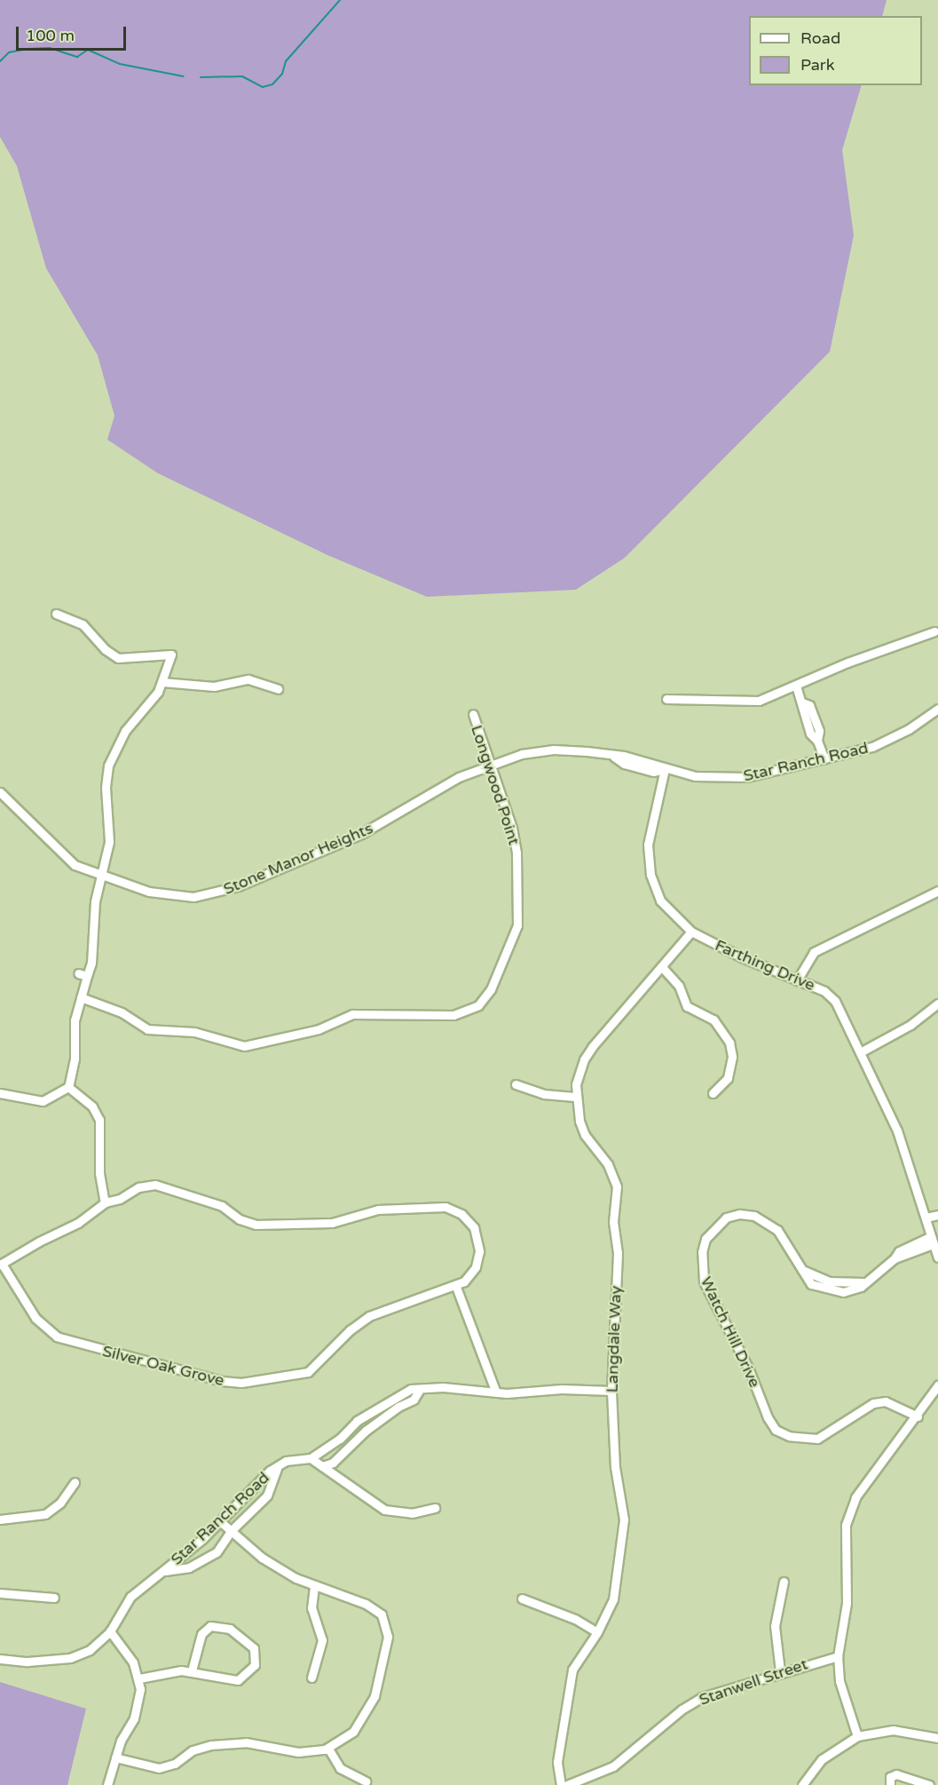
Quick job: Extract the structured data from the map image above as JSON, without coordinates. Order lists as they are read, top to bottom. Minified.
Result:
{"streets":{"street":["Star Ranch Road","Longwood Point","Stone Manor Heights","Farthing Drive","Watch Hill Drive","Langdale Way","Silver Oak Grove","Stanwell Street"]},"crossings":[["Star Ranch Road","Stone Manor Heights"],["Star Ranch Road","Farthing Drive"],["Star Ranch Road","Langdale Way"],["Longwood Point","Stone Manor Heights"],["Stone Manor Heights","Farthing Drive"],["Farthing Drive","Watch Hill Drive"],["Farthing Drive","Langdale Way"]],"legend":["Road","Park"],"scale_bar":"100 m"}
